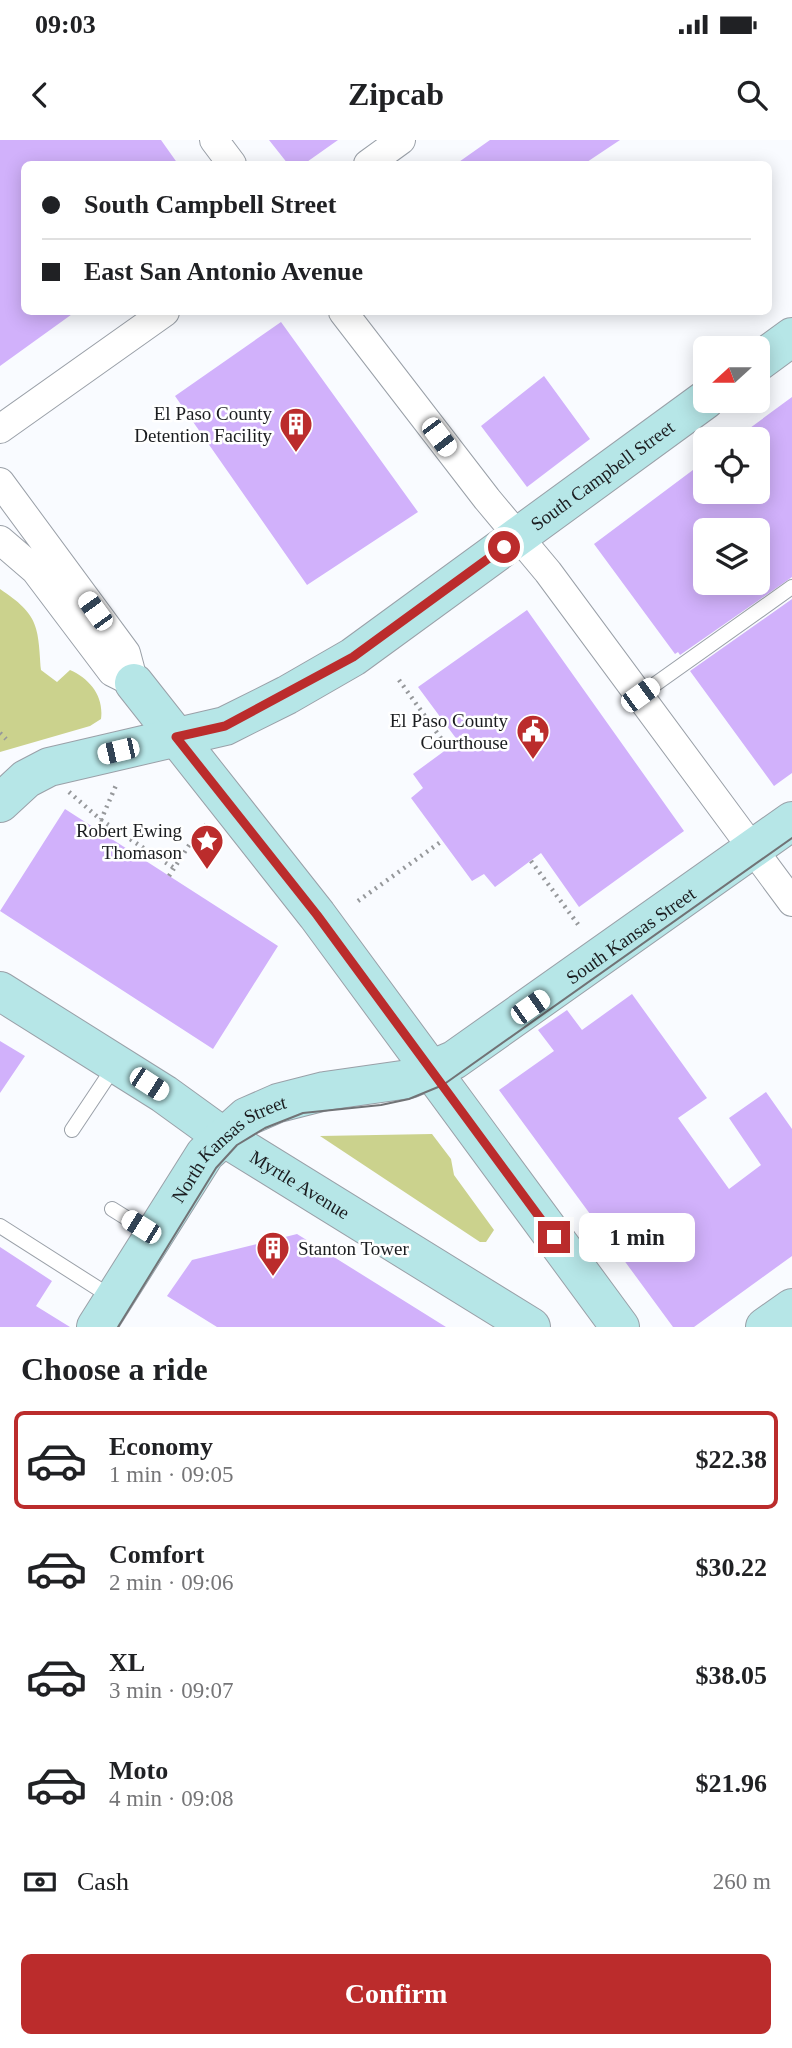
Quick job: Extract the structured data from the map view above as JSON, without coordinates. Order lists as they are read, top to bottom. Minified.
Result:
{"streets":{"main road":["South Campbell Street","South Kansas Street","North Kansas Street","Myrtle Avenue"]},"crossings":[["South Kansas Street","North Kansas Street"],["North Kansas Street","Myrtle Avenue"]],"places":{"building":["El Paso County Detention Facility","Stanton Tower"],"public building":["El Paso County Courthouse"],"place":["Robert Ewing Thomason"]},"north":"left","page":{"status":"09:03","header":"Zipcab","banner":["South Campbell Street","East San Antonio Avenue"],"bubble":"1 min","heading":"Choose a ride","list":[{"name":"Economy","note":"1 min · 09:05","value":"$22.38"},{"name":"Comfort","note":"2 min · 09:06","value":"$30.22"},{"name":"XL","note":"3 min · 09:07","value":"$38.05"},{"name":"Moto","note":"4 min · 09:08","value":"$21.96"}],"pay":["Cash","260 m"],"buttons":"Confirm"}}
